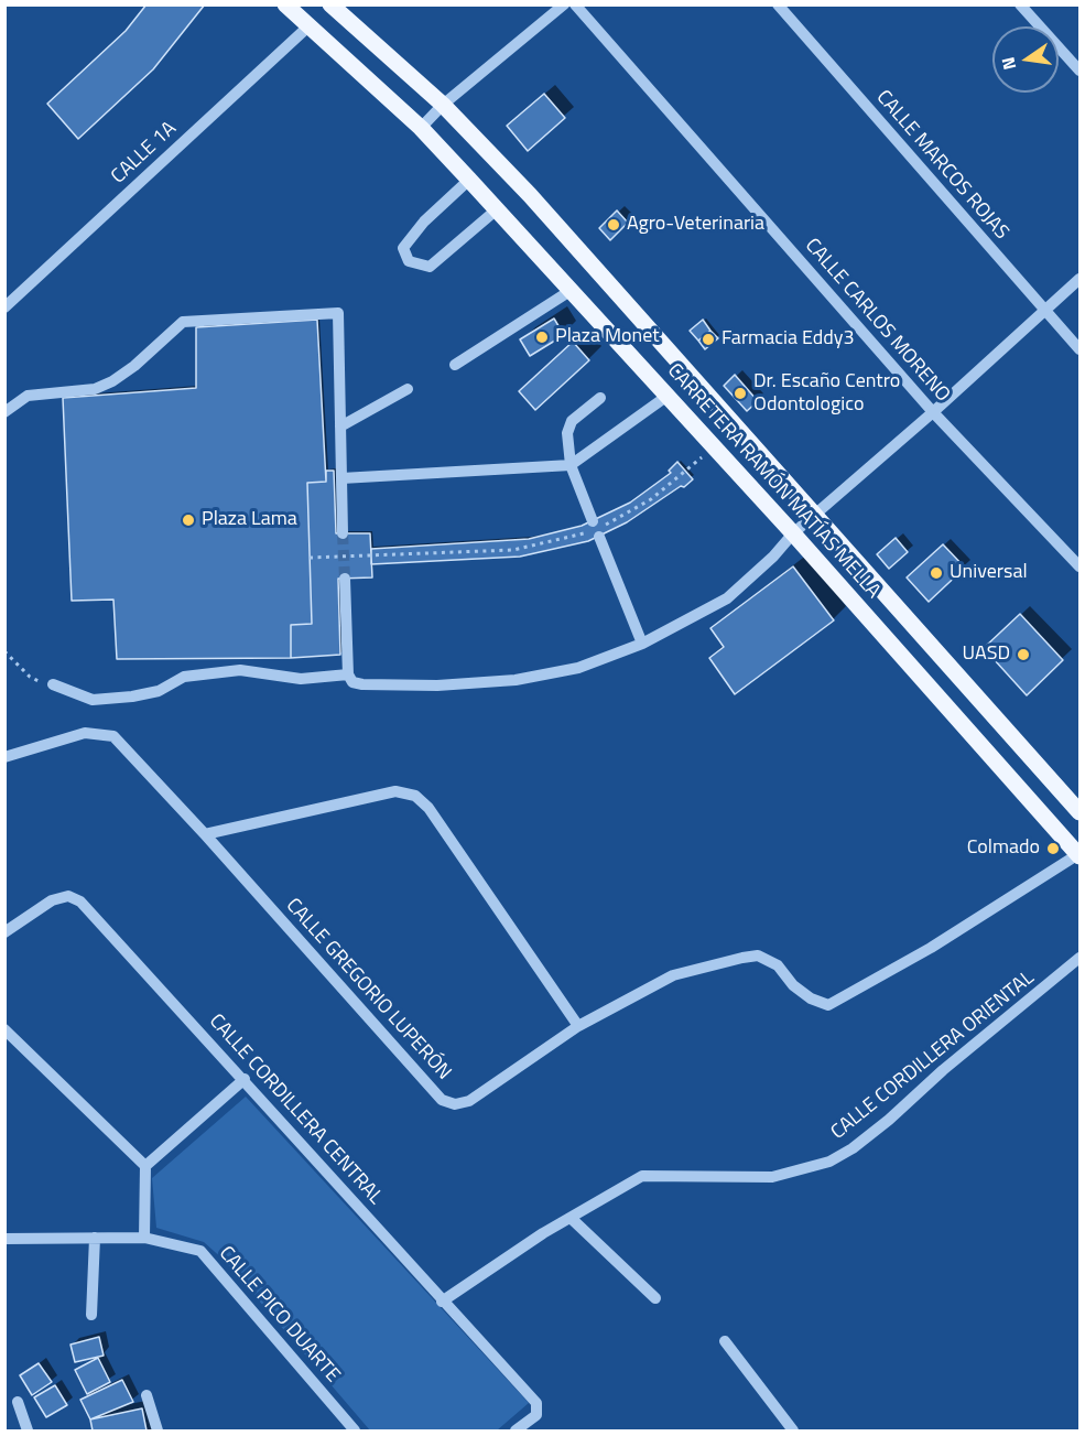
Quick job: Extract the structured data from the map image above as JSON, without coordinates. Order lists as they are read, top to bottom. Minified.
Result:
{"streets":{"main road":["CARRETERA RAMÓN MATÍAS MELLA"],"street":["CALLE 1A","CALLE MARCOS ROJAS","CALLE CARLOS MORENO","CALLE GREGORIO LUPERÓN","CALLE CORDILLERA ORIENTAL","CALLE CORDILLERA CENTRAL","CALLE PICO DUARTE"]},"crossings":[["CALLE 1A","CARRETERA RAMÓN MATÍAS MELLA"],["CARRETERA RAMÓN MATÍAS MELLA","CALLE GREGORIO LUPERÓN"],["CALLE CORDILLERA ORIENTAL","CALLE CORDILLERA CENTRAL"]],"places":["Agro-Veterinaria","Plaza Monet","Farmacia Eddy3","Dr. Escaño Centro Odontologico","Plaza Lama","Universal","UASD","Colmado"],"north":"left"}
